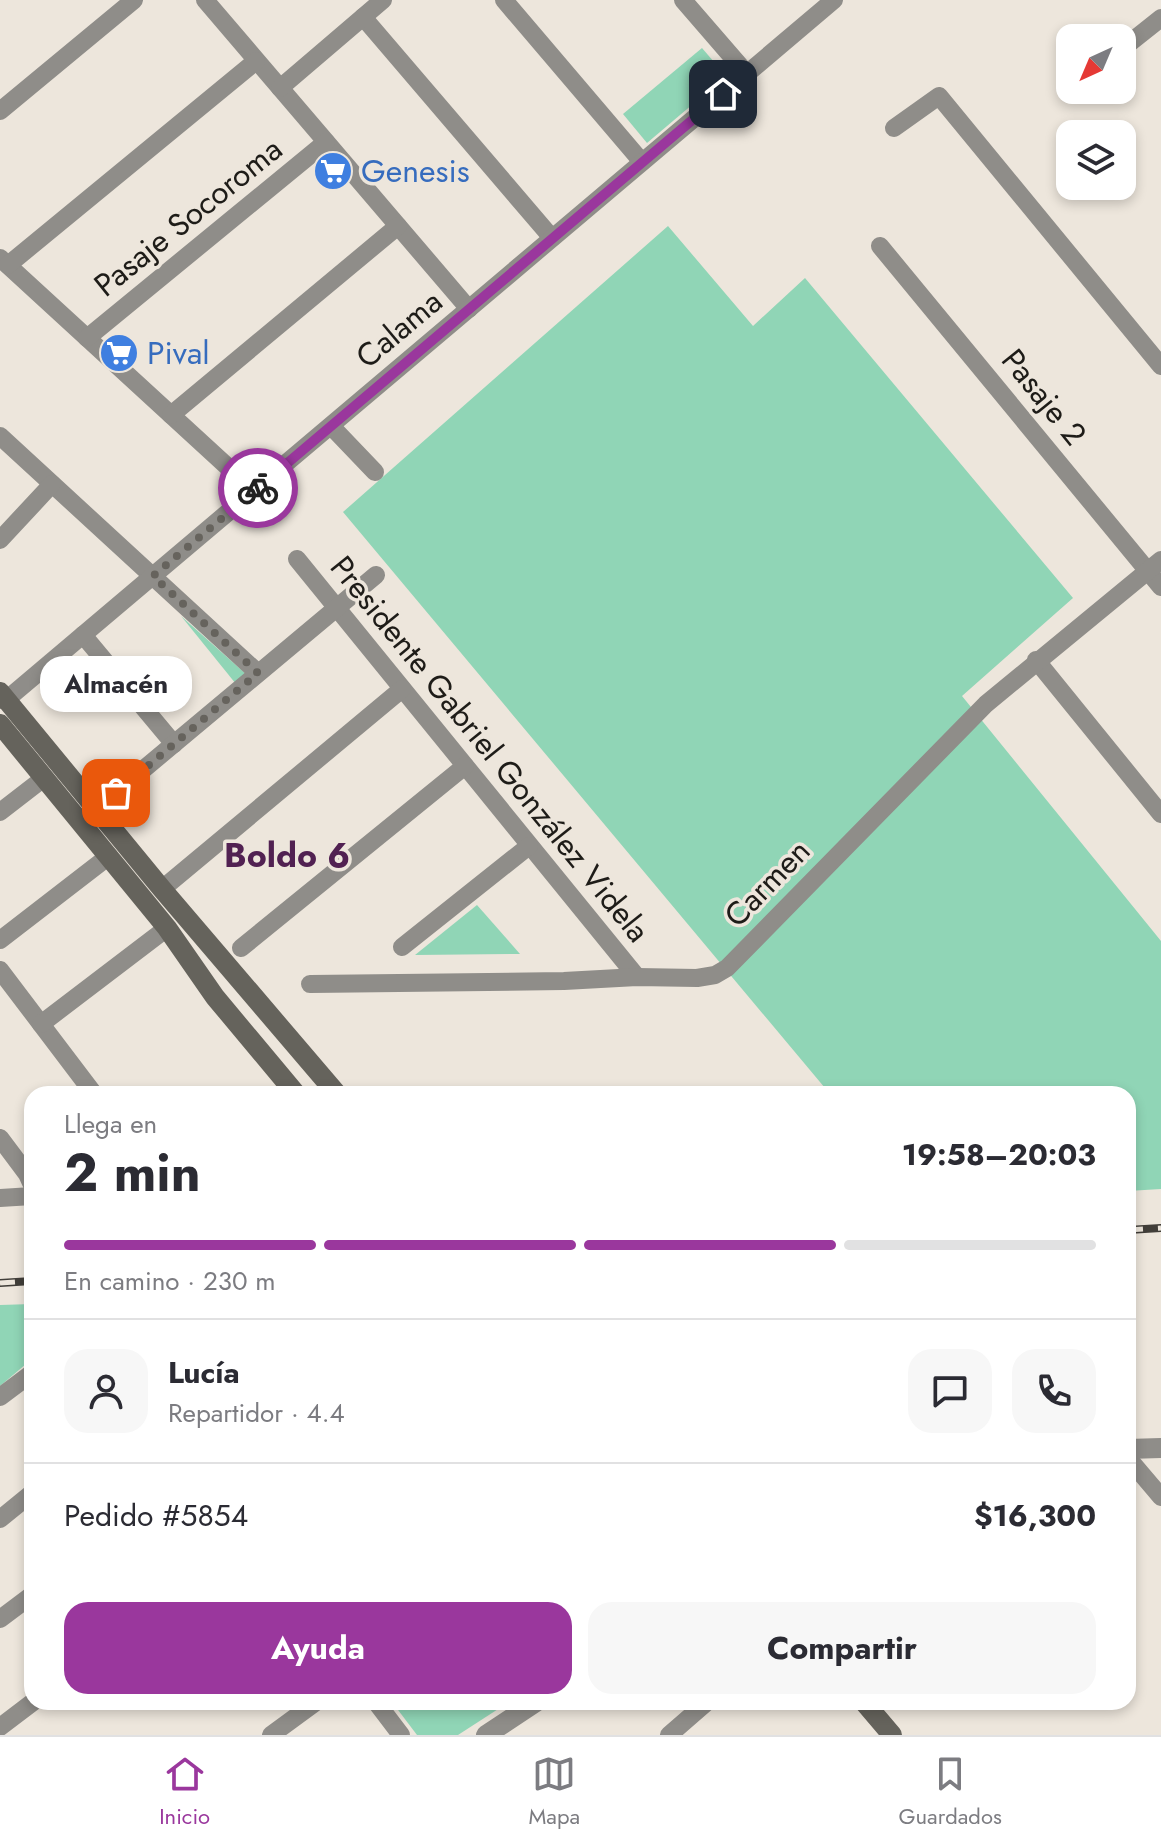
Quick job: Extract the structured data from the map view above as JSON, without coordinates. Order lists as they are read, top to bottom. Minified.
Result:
{"streets":{"street":["Pasaje Socoroma","Calama","Pasaje 2","Presidente Gabriel González Videla","Carmen"]},"crossings":[["Pasaje 2","Carmen"],["Presidente Gabriel González Videla","Carmen"]],"districts":["Boldo 6"],"places":{"supermarket":["Genesis","Pival"],"other":["Almacén"]},"north":"bottom left","page":{"bubble":"Almacén","heading":["2 min","Llega en","19:58–20:03"],"panel":["Lucía","Repartidor · 4.4","Pedido #5854","$16,300"],"bar":"En camino · 230 m","buttons":["Ayuda","Compartir"],"tabs":["Inicio","Mapa","Guardados"]}}
